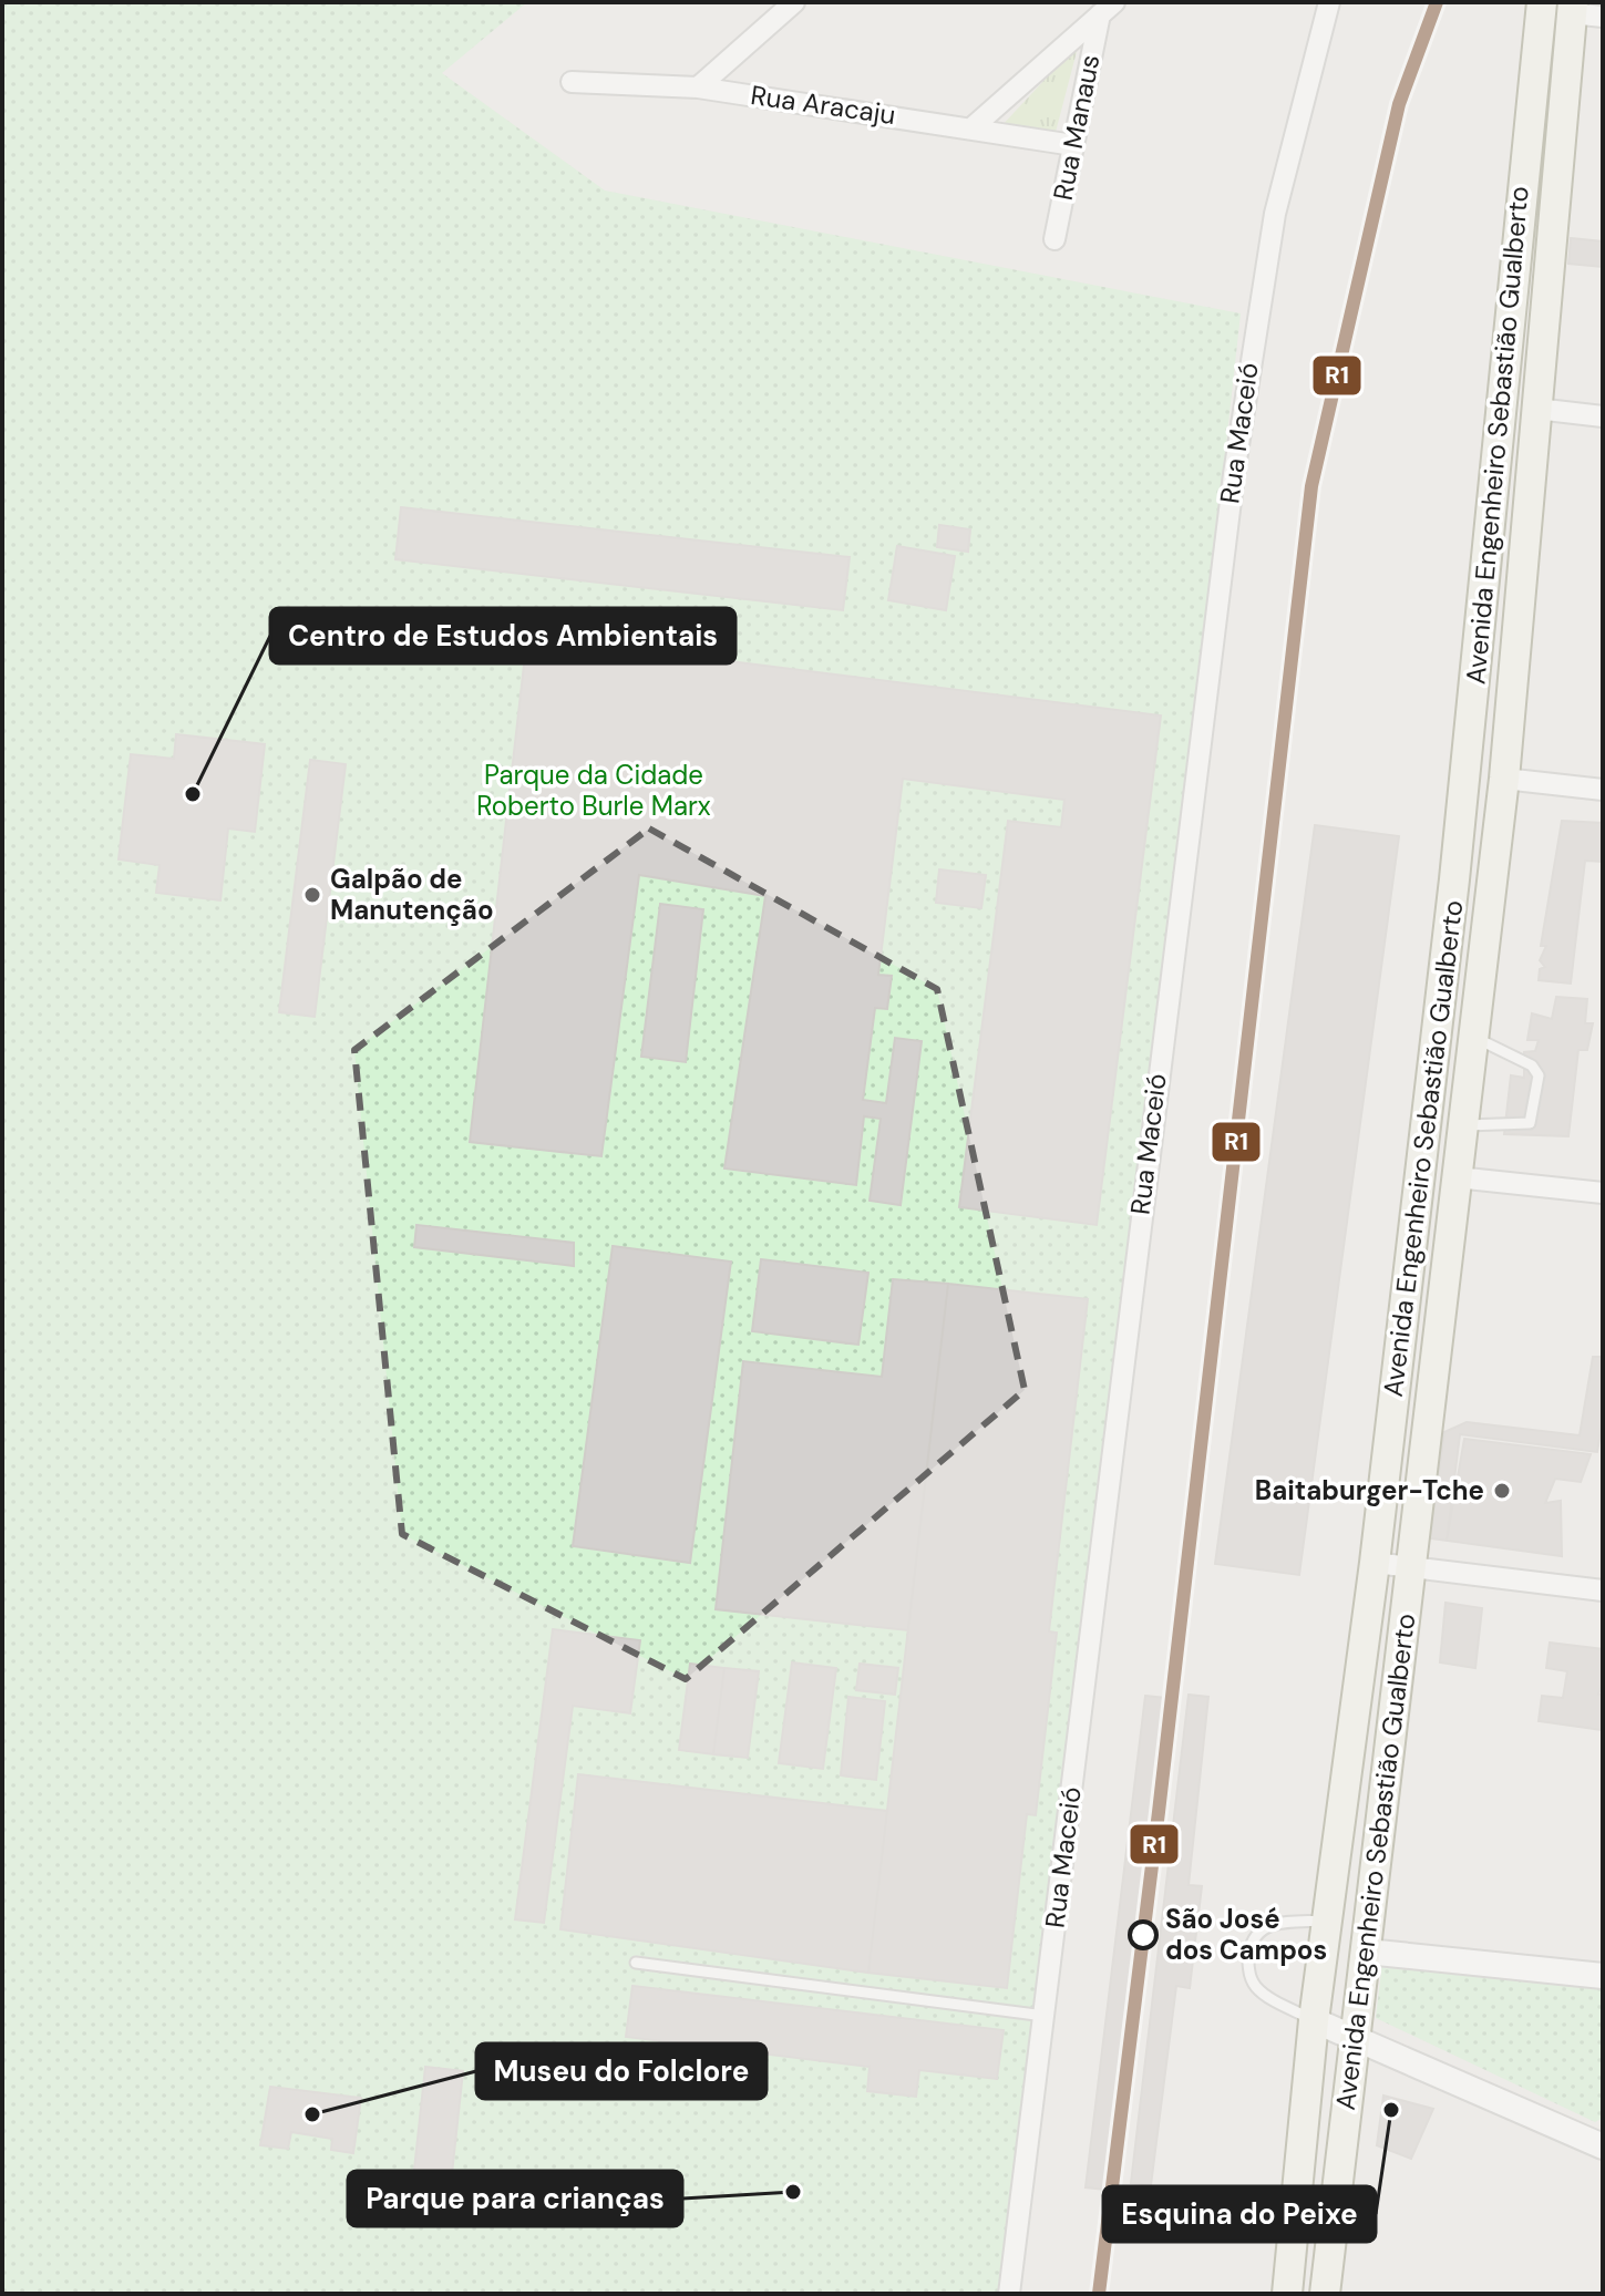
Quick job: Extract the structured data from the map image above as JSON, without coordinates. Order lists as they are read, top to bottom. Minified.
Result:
{"streets":{"main road":["Avenida Engenheiro Sebastião Gualberto"],"street":["Rua Aracaju","Rua Manaus","Rua Maceió"]},"crossings":[["Rua Aracaju","Rua Manaus"]],"parks":["Parque da Cidade Roberto Burle Marx"],"places":["Centro de Estudos Ambientais","Galpão de Manutenção","Baitaburger-Tche","São José dos Campos","Esquina do Peixe","Museu do Folclore","Parque para crianças"],"lines":["transit line R1"]}
